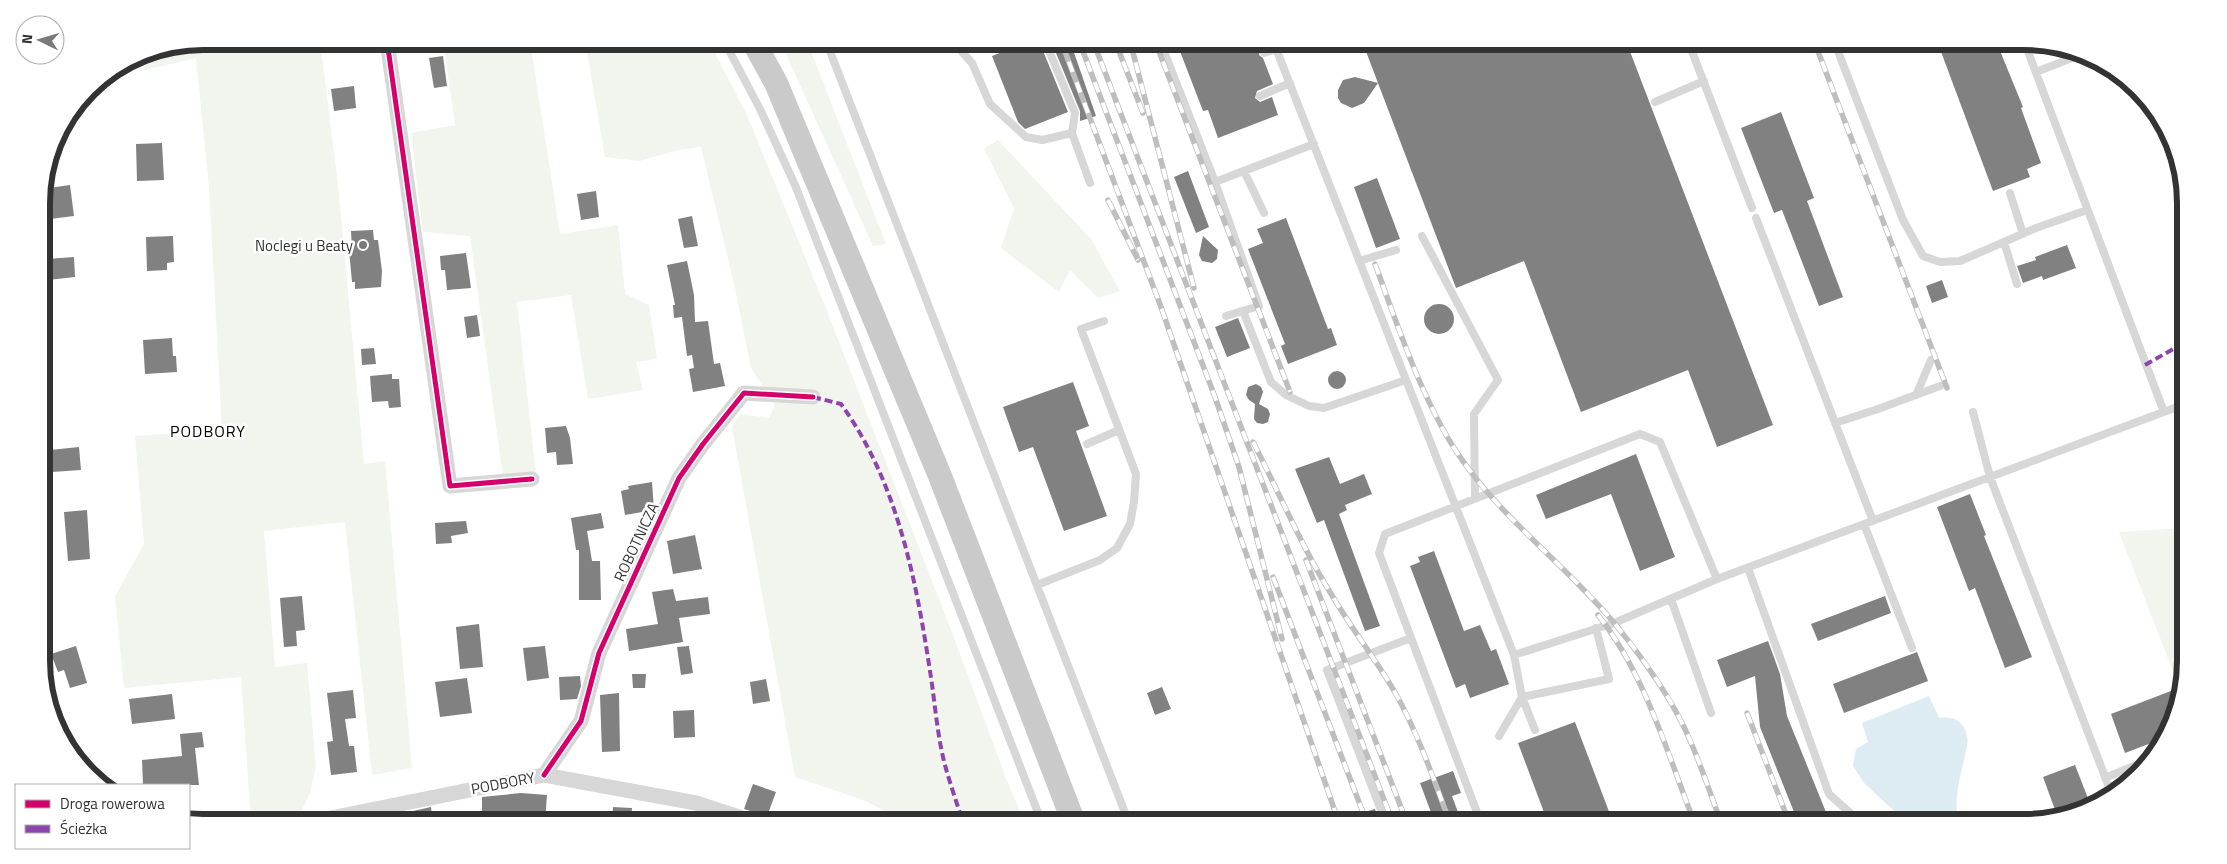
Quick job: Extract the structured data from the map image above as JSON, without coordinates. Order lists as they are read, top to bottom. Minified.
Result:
{"streets":{"street":["ROBOTNICZA","PODBORY"]},"crossings":[["ROBOTNICZA","PODBORY"]],"districts":["PODBORY"],"places":["Noclegi u Beaty"],"legend":["Droga rowerowa","Ścieżka"],"north":"left"}
